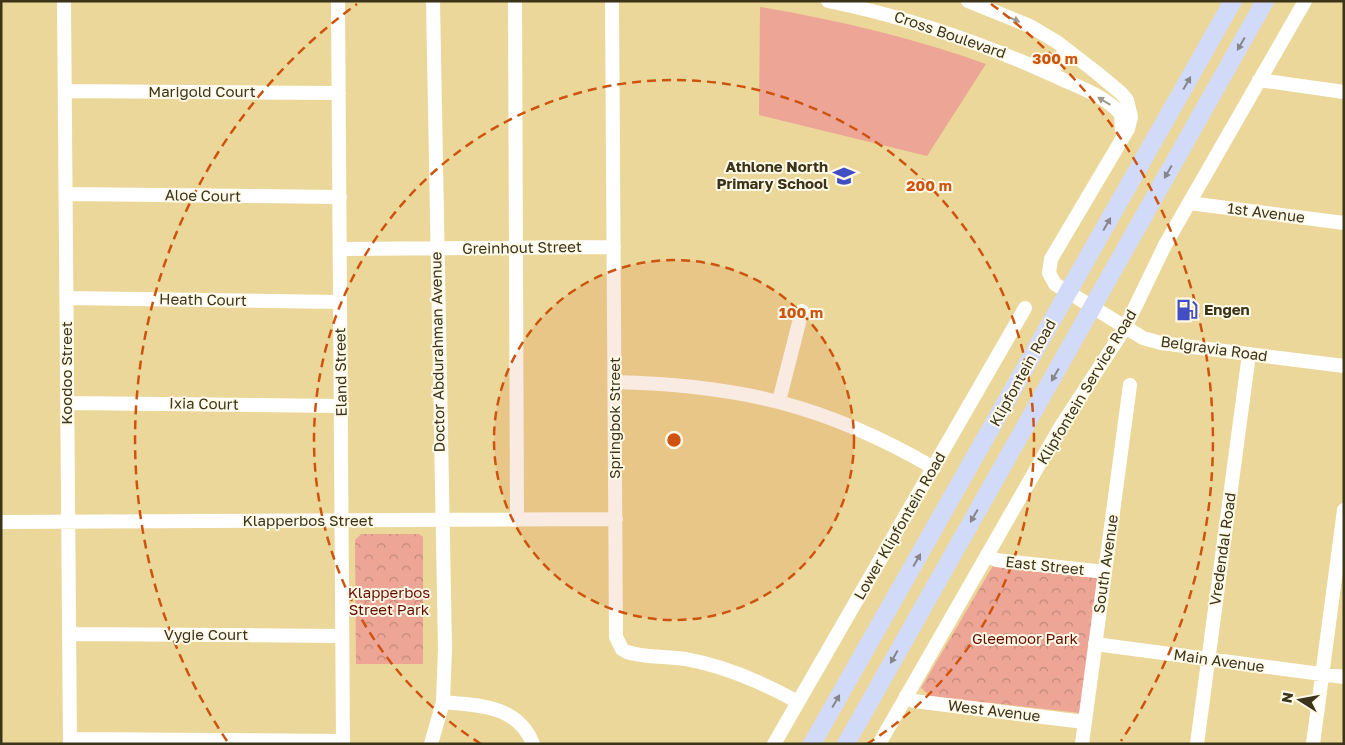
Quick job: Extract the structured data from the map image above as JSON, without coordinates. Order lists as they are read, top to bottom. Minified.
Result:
{"streets":{"main road":["Klipfontein Road"],"street":["Cross Boulevard","Marigold Court","Aloe Court","1st Avenue","Greinhout Street","Heath Court","Belgravia Road","Doctor Abdurahman Avenue","Eland Street","Koodoo Street","Klipfontein Service Road","Ixia Court","Springbok Street","Klapperbos Street","Lower Klipfontein Road","Vredendal Road","South Avenue","East Street","Vygie Court","Main Avenue","West Avenue"]},"crossings":[["Cross Boulevard","Belgravia Road"],["Cross Boulevard","Klipfontein Road"],["Marigold Court","Eland Street"],["Marigold Court","Koodoo Street"],["Aloe Court","Eland Street"],["Aloe Court","Koodoo Street"],["1st Avenue","Klipfontein Service Road"],["Greinhout Street","Doctor Abdurahman Avenue"],["Greinhout Street","Eland Street"],["Greinhout Street","Springbok Street"],["Heath Court","Eland Street"],["Heath Court","Koodoo Street"],["Belgravia Road","Klipfontein Road"],["Belgravia Road","Klipfontein Service Road"],["Belgravia Road","Vredendal Road"],["Doctor Abdurahman Avenue","Klapperbos Street"],["Eland Street","Ixia Court"],["Eland Street","Klapperbos Street"],["Eland Street","Vygie Court"],["Koodoo Street","Ixia Court"],["Koodoo Street","Klapperbos Street"],["Koodoo Street","Vygie Court"],["Klipfontein Service Road","East Street"],["Klipfontein Service Road","West Avenue"],["Springbok Street","Klapperbos Street"],["Springbok Street","Lower Klipfontein Road"],["Vredendal Road","Main Avenue"],["South Avenue","East Street"],["South Avenue","Main Avenue"],["South Avenue","West Avenue"]],"parks":["Klapperbos Street Park","Gleemoor Park"],"places":{"school or university":["Athlone North Primary School"],"fuel station":["Engen"]},"north":"left","rings":["300 m","200 m","100 m"]}
